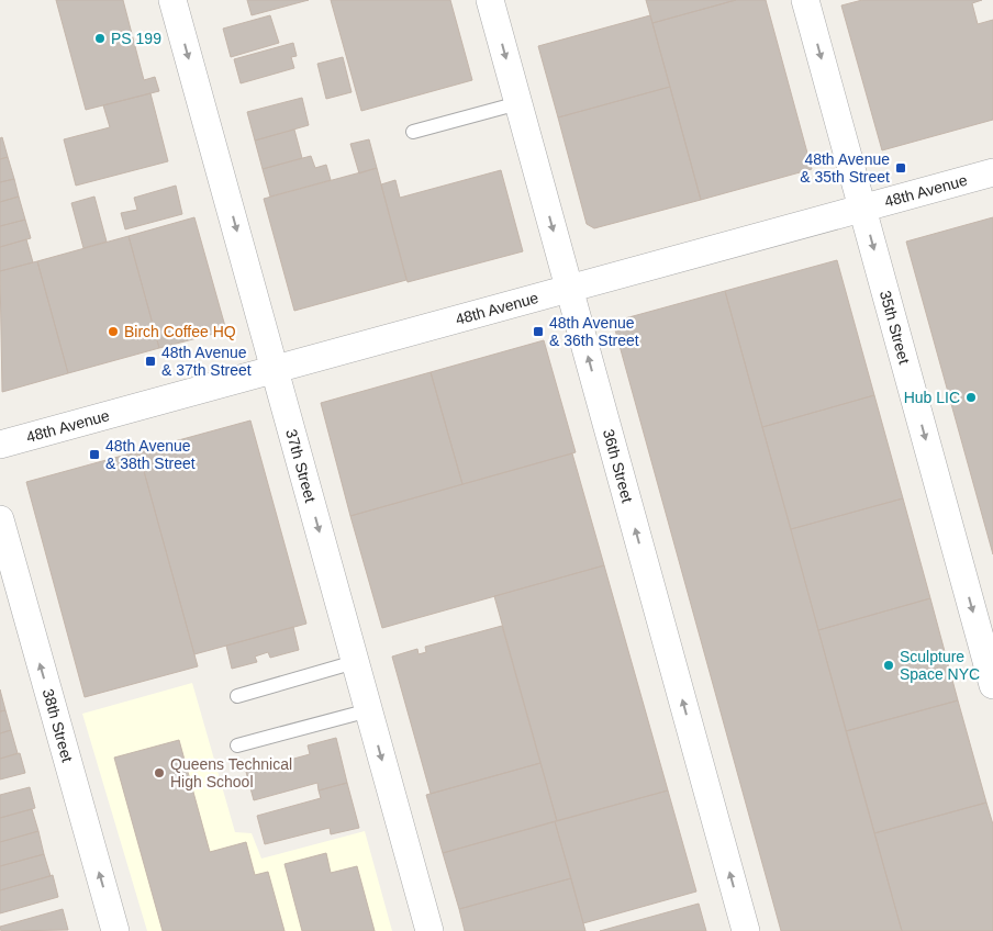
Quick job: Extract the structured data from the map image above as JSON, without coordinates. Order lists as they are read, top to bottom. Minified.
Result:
{"streets":{"street":["48th Avenue","35th Street","37th Street","36th Street","38th Street"]},"crossings":[["48th Avenue","35th Street"],["48th Avenue","37th Street"],["48th Avenue","36th Street"]],"one_way":["35th Street","37th Street","38th Street"],"places":{"other":["PS 199","Birch Coffee HQ","Hub LIC","Sculpture Space NYC","Queens Technical High School"],"transit":["48th Avenue & 35th Street","48th Avenue & 36th Street","48th Avenue & 37th Street","48th Avenue & 38th Street"]}}
